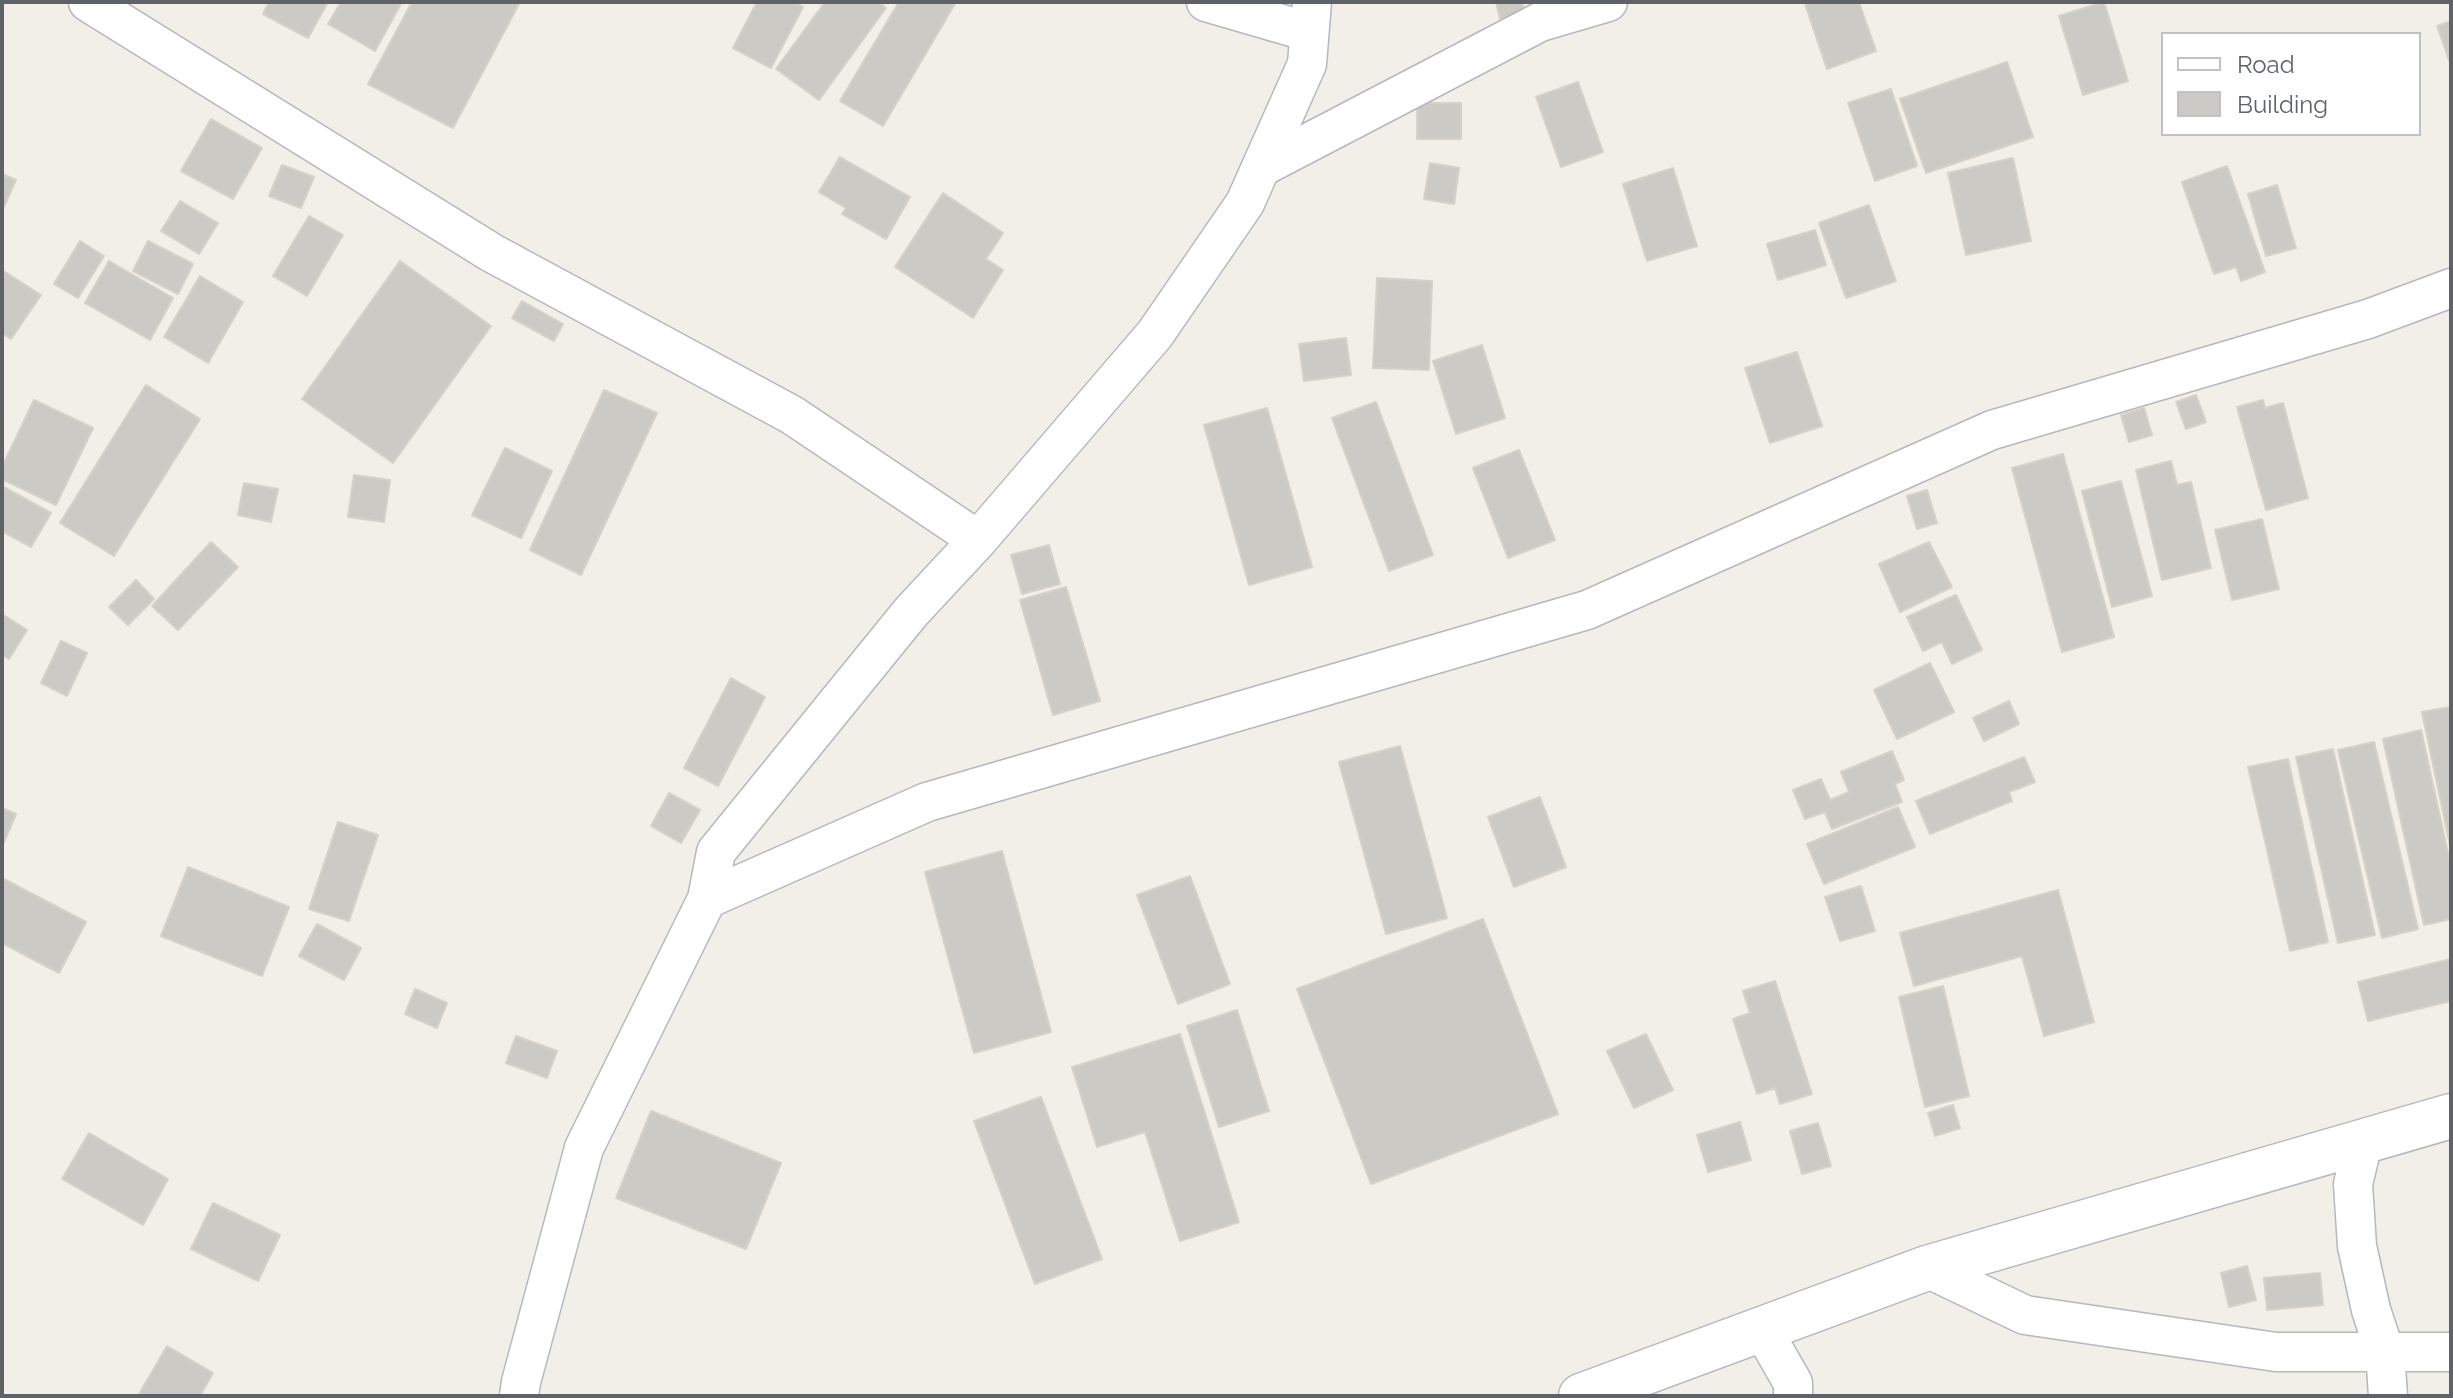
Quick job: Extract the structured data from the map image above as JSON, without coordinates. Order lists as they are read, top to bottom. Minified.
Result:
{"legend":["Road","Building"]}
